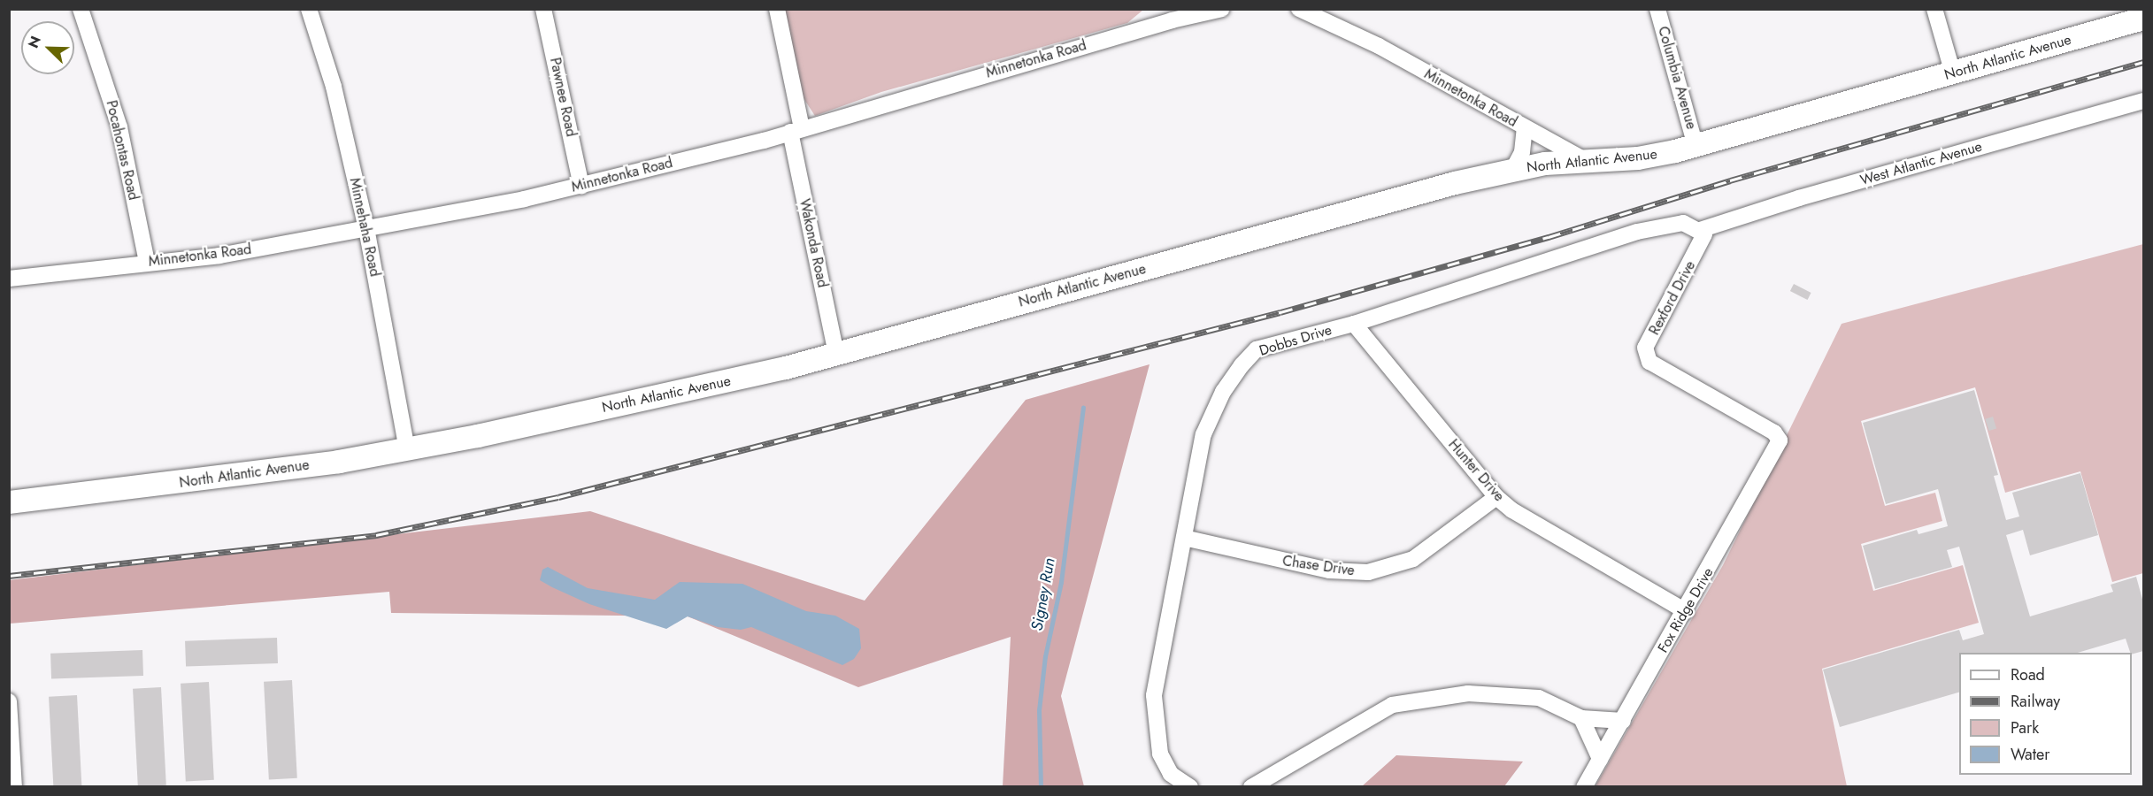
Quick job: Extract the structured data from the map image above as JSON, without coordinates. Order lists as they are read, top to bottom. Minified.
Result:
{"streets":{"street":["North Atlantic Avenue","Minnetonka Road","Columbia Avenue","Pawnee Road","Pocahontas Road","West Atlantic Avenue","Minnehaha Road","Wakonda Road","Rexford Drive","Dobbs Drive","Hunter Drive","Chase Drive","Fox Ridge Drive"]},"crossings":[["North Atlantic Avenue","Minnetonka Road"],["North Atlantic Avenue","Columbia Avenue"],["North Atlantic Avenue","Minnehaha Road"],["North Atlantic Avenue","Wakonda Road"],["Minnetonka Road","Pawnee Road"],["Minnetonka Road","Pocahontas Road"],["Minnetonka Road","Minnehaha Road"],["Minnetonka Road","Wakonda Road"],["West Atlantic Avenue","Rexford Drive"],["West Atlantic Avenue","Dobbs Drive"],["Rexford Drive","Dobbs Drive"],["Rexford Drive","Fox Ridge Drive"],["Dobbs Drive","Hunter Drive"],["Dobbs Drive","Chase Drive"],["Hunter Drive","Chase Drive"],["Hunter Drive","Fox Ridge Drive"]],"water":["Signey Run"],"legend":["Road","Railway","Park","Water"],"north":"top left"}
